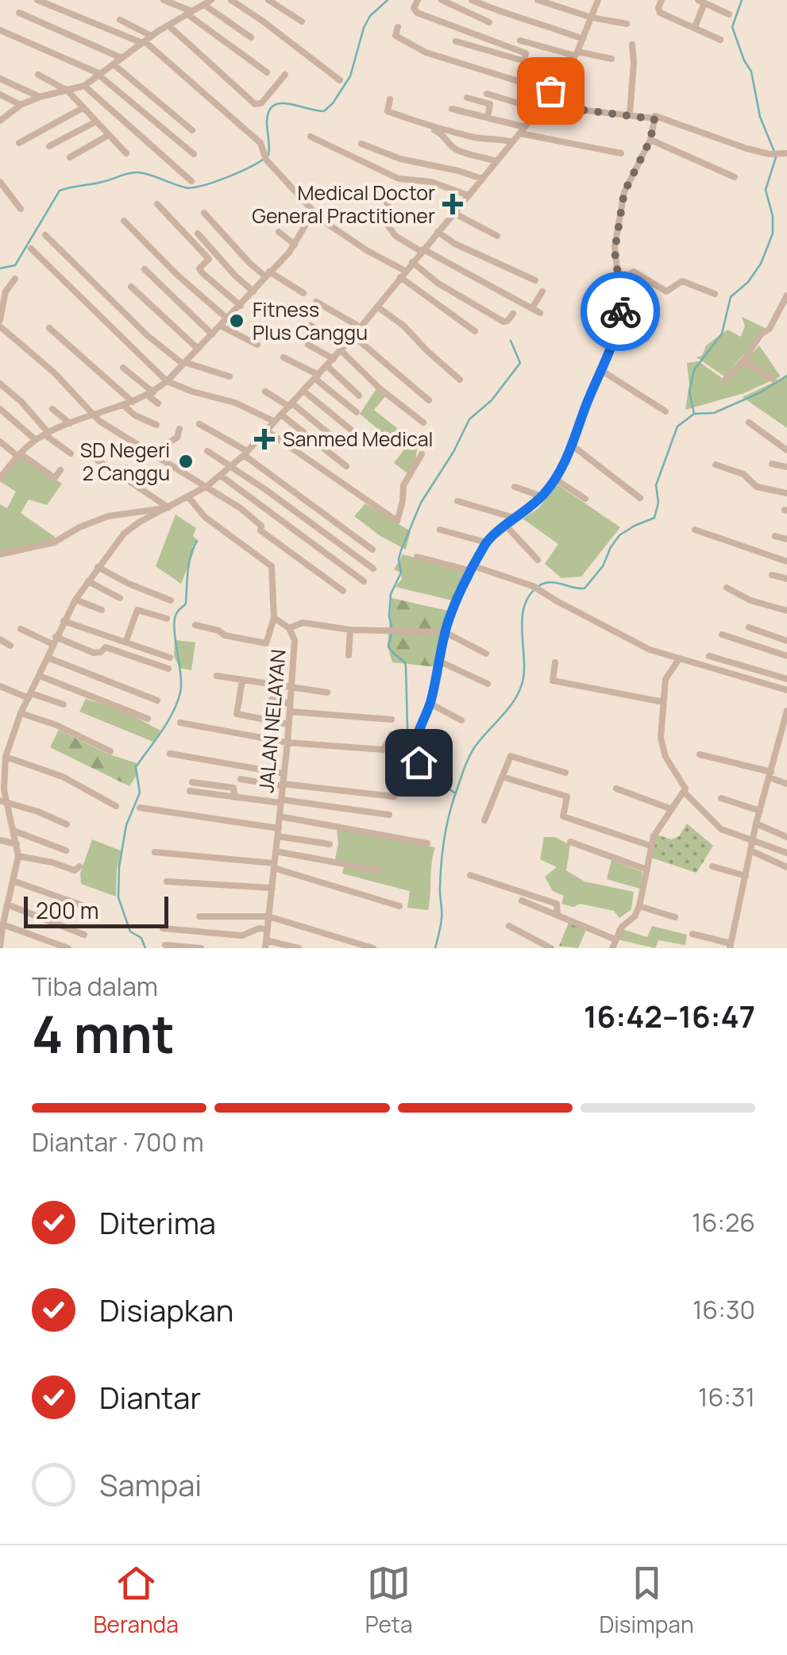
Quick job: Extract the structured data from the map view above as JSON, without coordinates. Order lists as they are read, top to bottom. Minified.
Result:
{"streets":{"street":["JALAN NELAYAN"]},"places":{"health":["Medical Doctor General Practitioner","Sanmed Medical"],"other":["Fitness Plus Canggu","SD Negeri 2 Canggu"]},"scale_bar":"200 m","page":{"scale":"200 m","heading":["4 mnt","Tiba dalam","16:42–16:47"],"bar":"Diantar · 700 m","list":[["Diterima","16:26"],["Disiapkan","16:30"],["Diantar","16:31"],"Sampai"],"tabs":["Beranda","Peta","Disimpan"]}}
